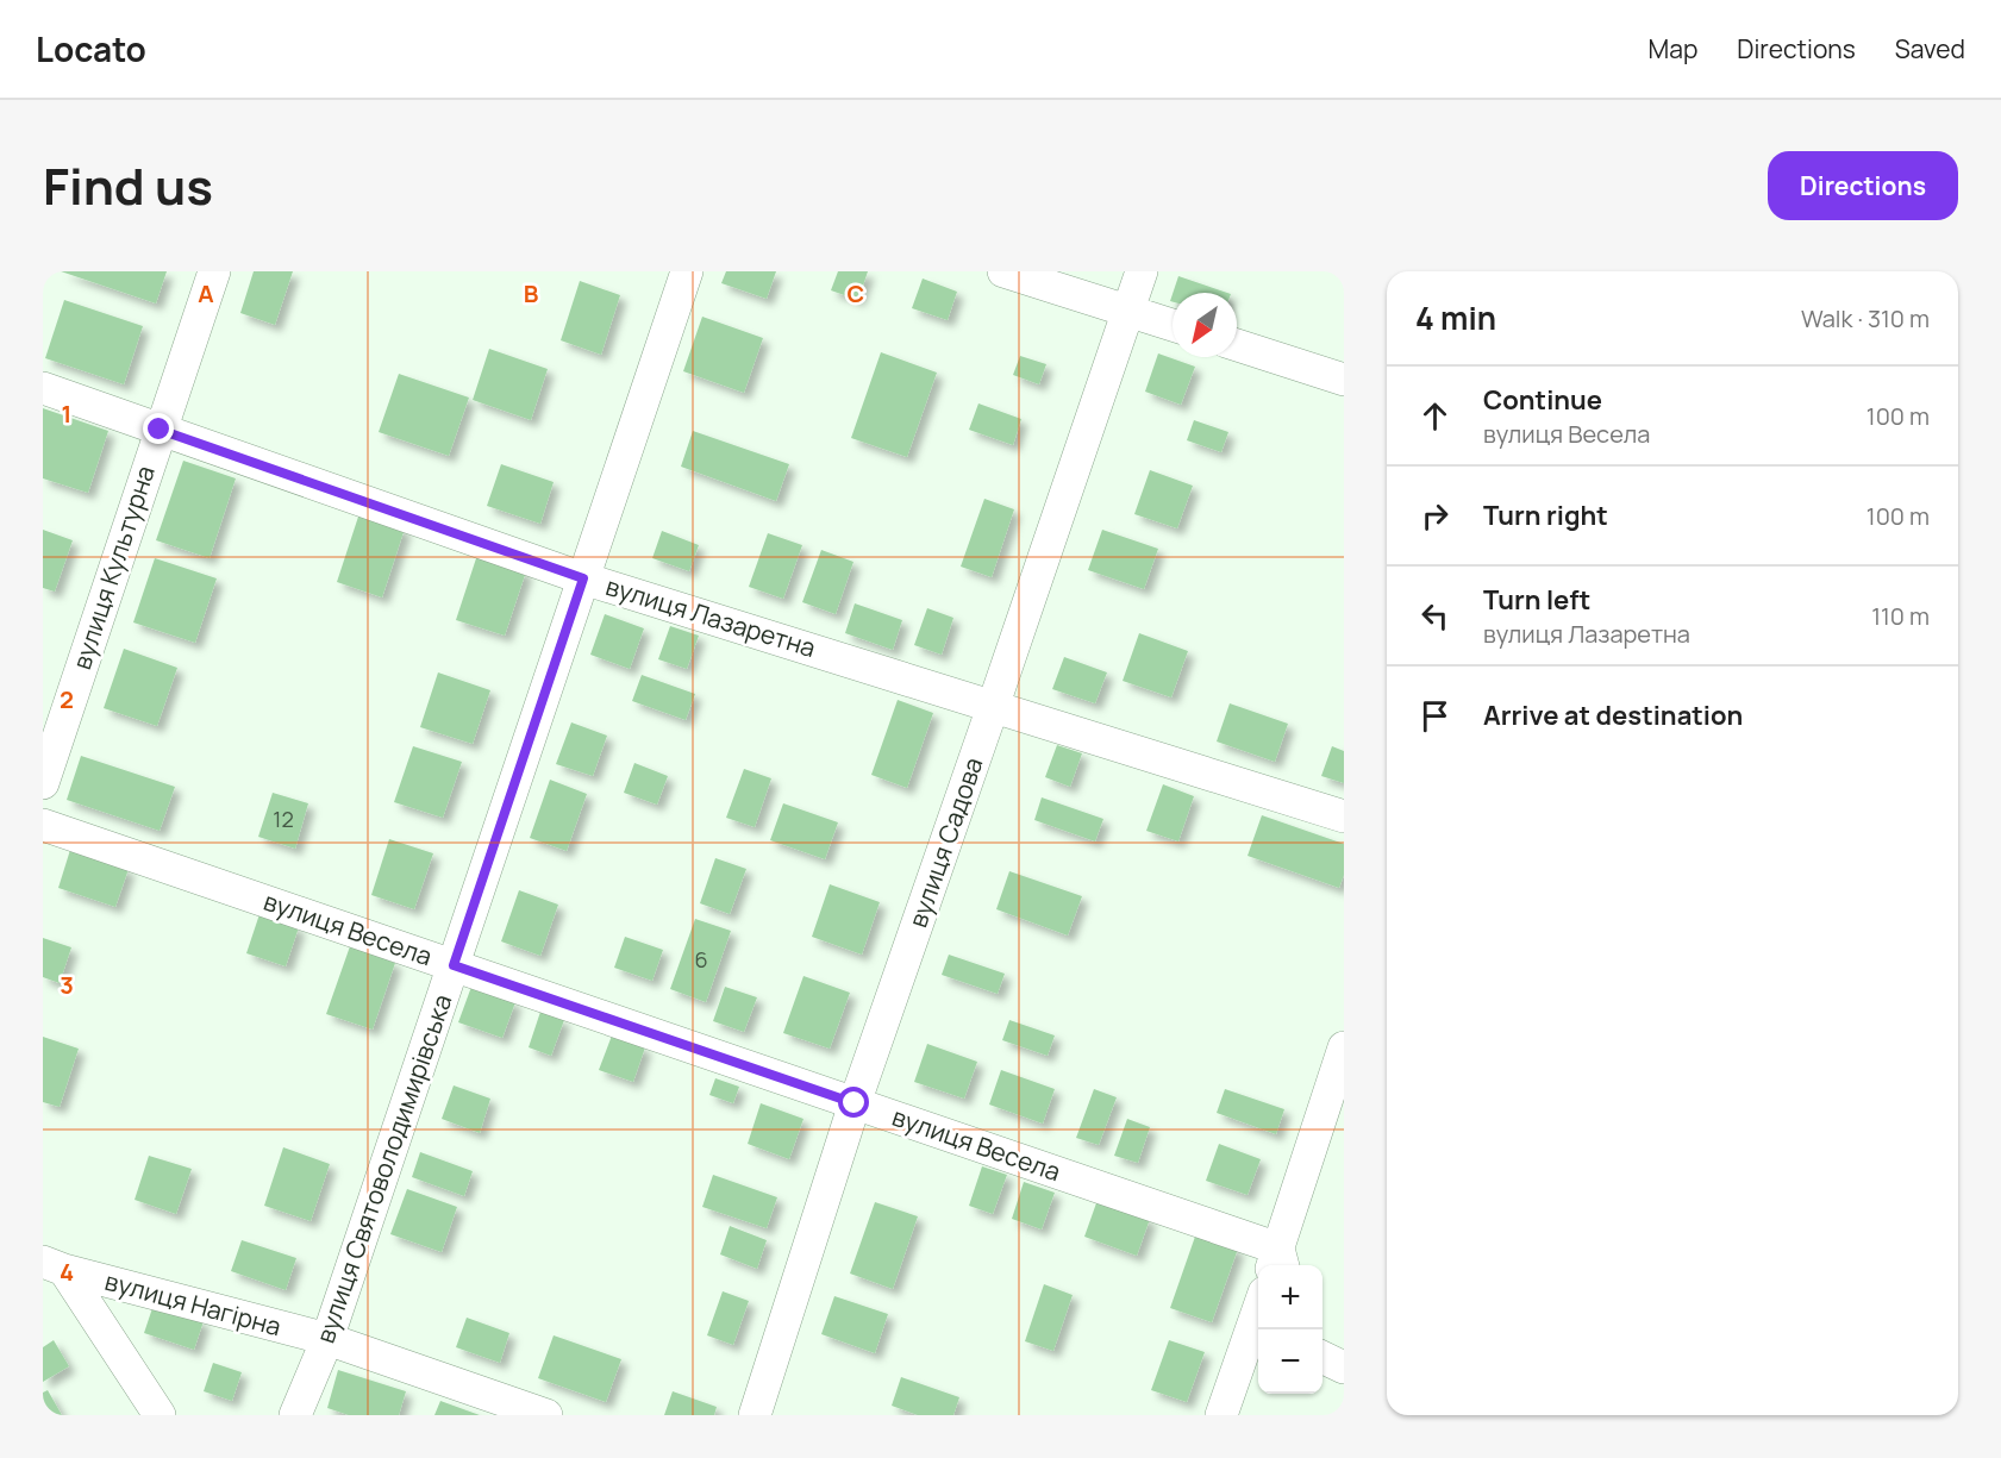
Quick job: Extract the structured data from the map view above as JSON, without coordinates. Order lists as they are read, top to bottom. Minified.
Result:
{"streets":{"street":["вулиця Культурна","вулиця Лазаретна","вулиця Садова","вулиця Весела","вулиця Святоволодимирівська","вулиця Нагірна"]},"crossings":[["вулиця Культурна","вулиця Лазаретна"],["вулиця Лазаретна","вулиця Садова"],["вулиця Лазаретна","вулиця Святоволодимирівська"],["вулиця Садова","вулиця Весела"],["вулиця Весела","вулиця Святоволодимирівська"],["вулиця Святоволодимирівська","вулиця Нагірна"]],"house_numbers":["12","6"],"north":"bottom left","page":{"header":"Locato","nav":["Map","Directions","Saved"],"title":"Find us","buttons":"Directions","heading":["4 min","Walk · 310 m"],"list":[["Continue","вулиця Весела","100 m"],["Turn right","100 m"],["Turn left","вулиця Лазаретна","110 m"],"Arrive at destination"],"map_buttons":["+","−"]},"grid":{"columns":["A","B","C"],"rows":["1","2","3","4"]}}
